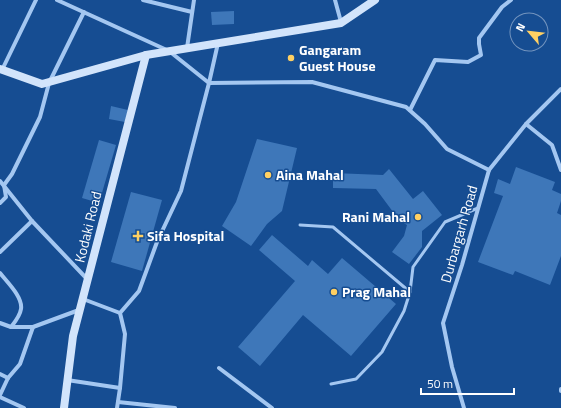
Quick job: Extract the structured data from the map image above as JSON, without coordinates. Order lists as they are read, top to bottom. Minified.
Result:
{"streets":{"street":["Kodaki Road","Durbargarh Road"]},"places":{"other":["Gangaram Guest House","Aina Mahal","Rani Mahal","Prag Mahal"],"health":["Sifa Hospital"]},"scale_bar":"50 m","north":"top left"}
